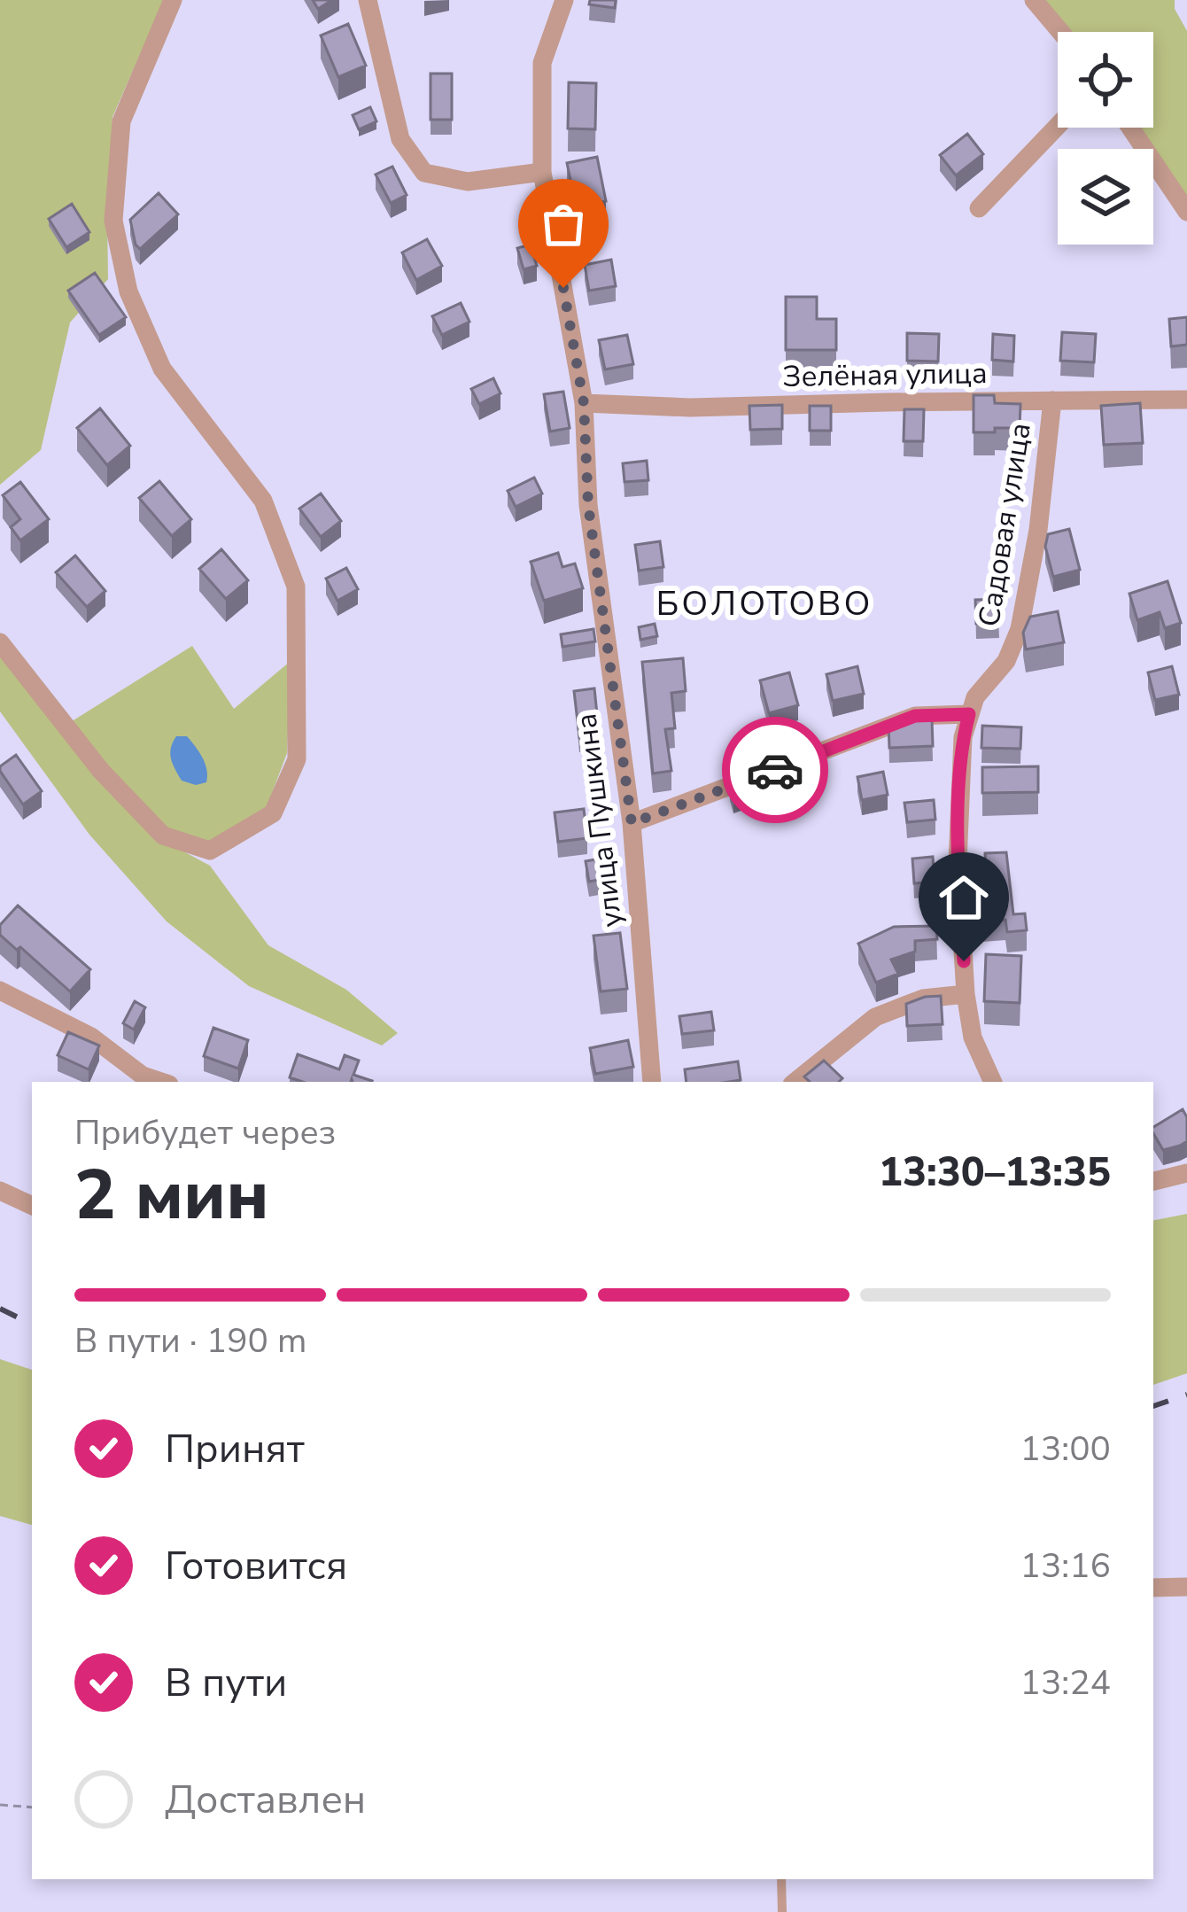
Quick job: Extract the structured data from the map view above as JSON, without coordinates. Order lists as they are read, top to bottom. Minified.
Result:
{"streets":{"street":["Зелёная улица","Садовая улица","улица Пушкина"]},"crossings":[["Зелёная улица","Садовая улица"],["Зелёная улица","улица Пушкина"]],"districts":["БОЛОТОВО"],"page":{"heading":["2 мин","Прибудет через","13:30–13:35"],"bar":"В пути · 190 m","list":[["Принят","13:00"],["Готовится","13:16"],["В пути","13:24"],"Доставлен"]}}
